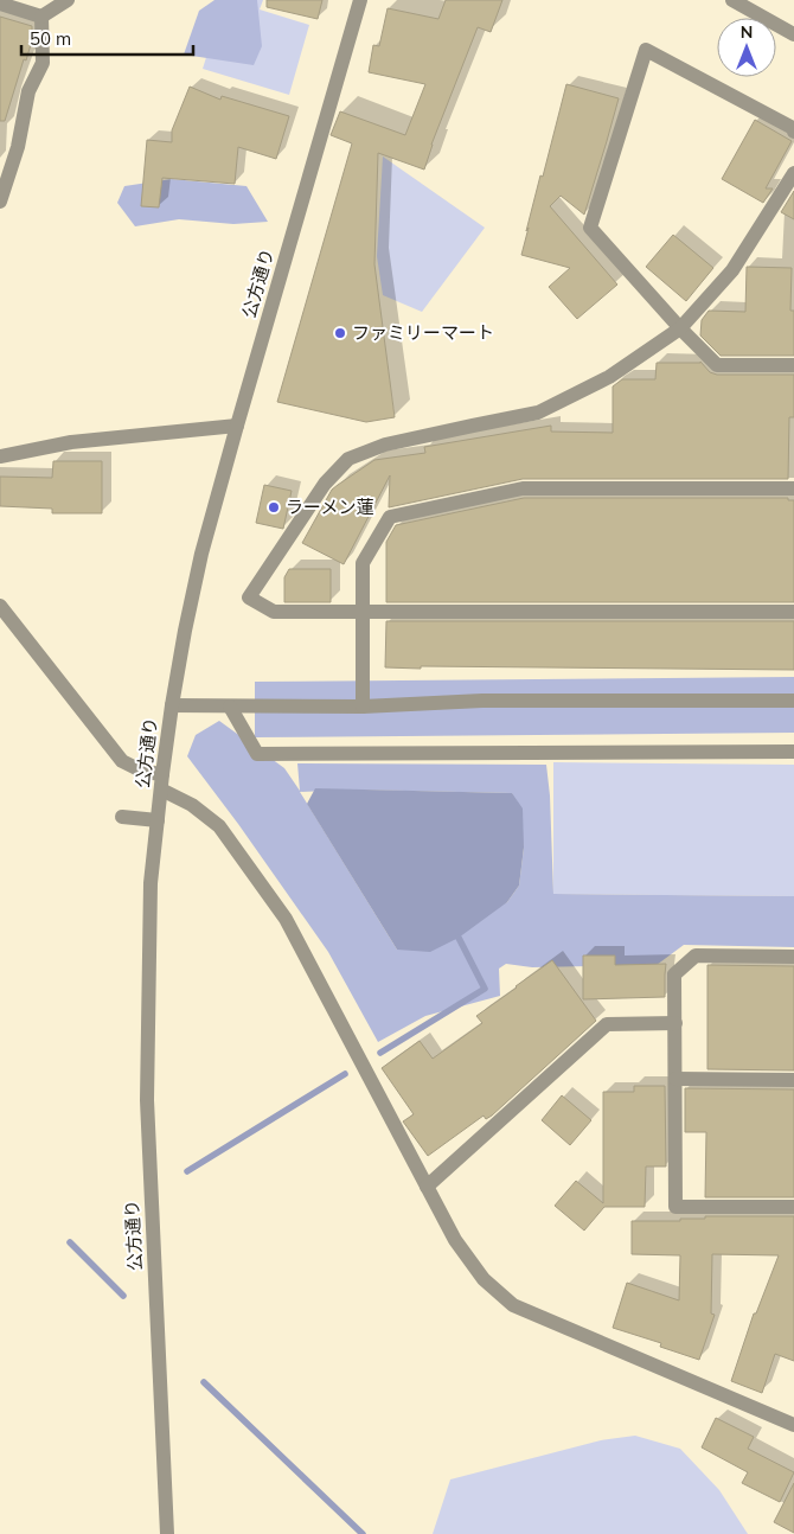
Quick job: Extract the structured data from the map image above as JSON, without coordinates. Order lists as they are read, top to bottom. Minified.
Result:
{"streets":{"street":["公方通り"]},"places":["ファミリーマート","ラーメン蓮"],"scale_bar":"50 m","north":"top"}
